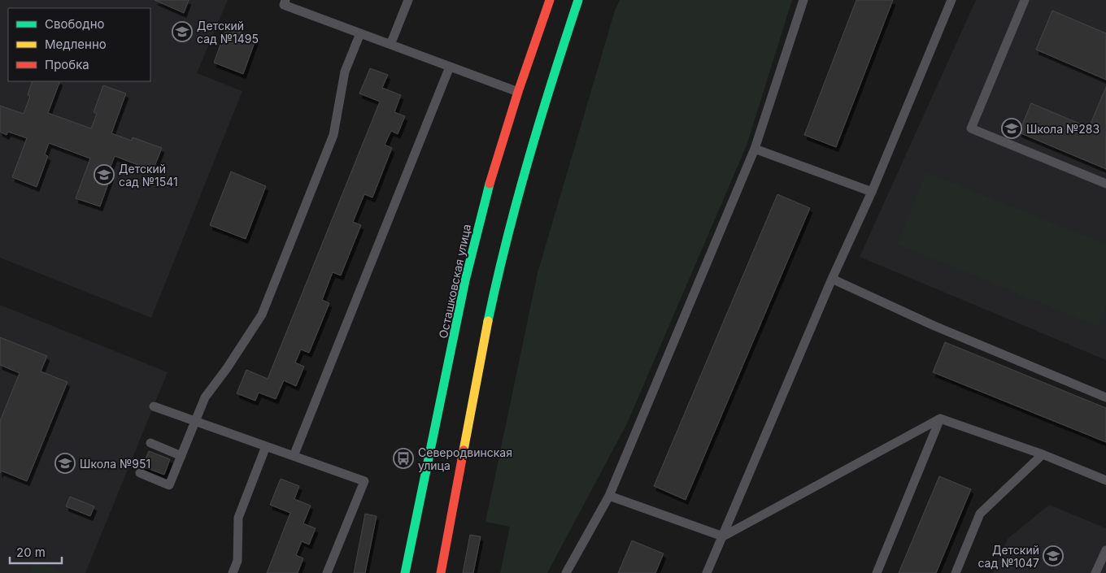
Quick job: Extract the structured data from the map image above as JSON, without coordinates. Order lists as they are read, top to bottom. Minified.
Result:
{"streets":{"main road":["Осташковская улица"]},"places":{"school or university":["Детский сад №1495","Школа №283","Детский сад №1541","Школа №951","Детский сад №1047"],"bus stop":["Северодвинская улица"]},"legend":["Свободно","Медленно","Пробка"],"scale_bar":"20 m"}
